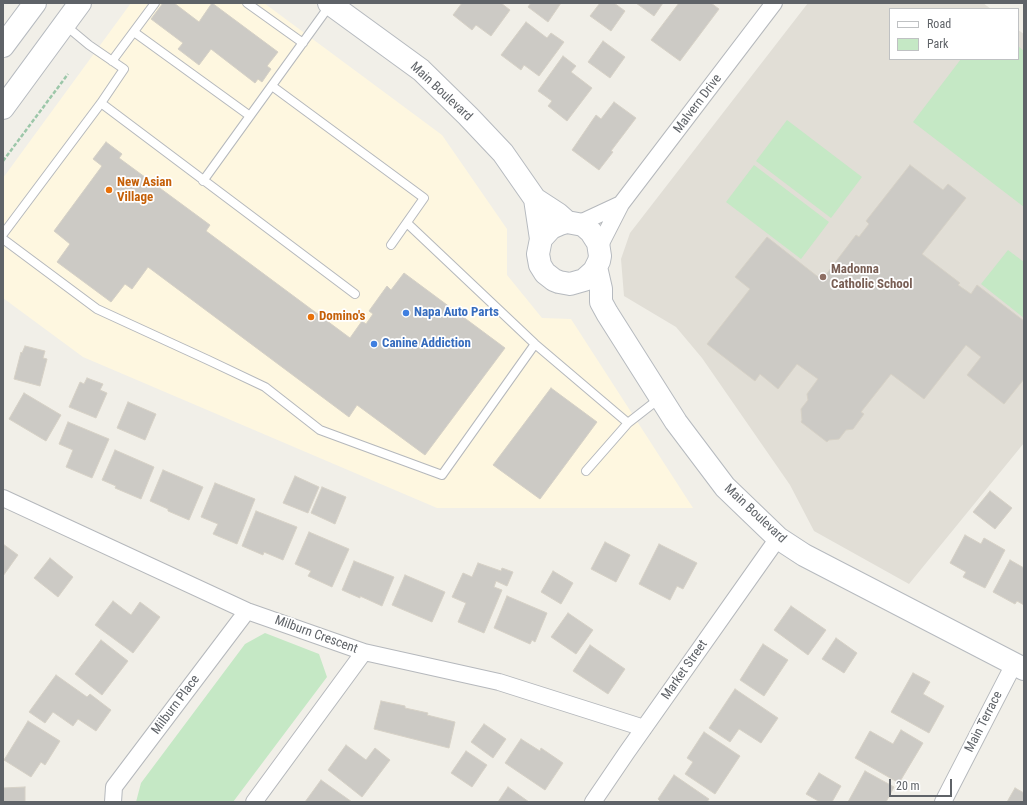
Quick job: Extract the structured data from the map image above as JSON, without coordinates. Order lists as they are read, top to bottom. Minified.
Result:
{"streets":{"street":["Main Boulevard","Malvern Drive","Milburn Crescent","Market Street","Milburn Place","Main Terrace"]},"crossings":[["Main Boulevard","Malvern Drive"],["Main Boulevard","Market Street"],["Main Boulevard","Main Terrace"],["Milburn Crescent","Market Street"],["Milburn Crescent","Milburn Place"]],"places":["New Asian Village","Madonna Catholic School","Napa Auto Parts","Domino's","Canine Addiction"],"legend":["Road","Park"],"scale_bar":"20 m"}
